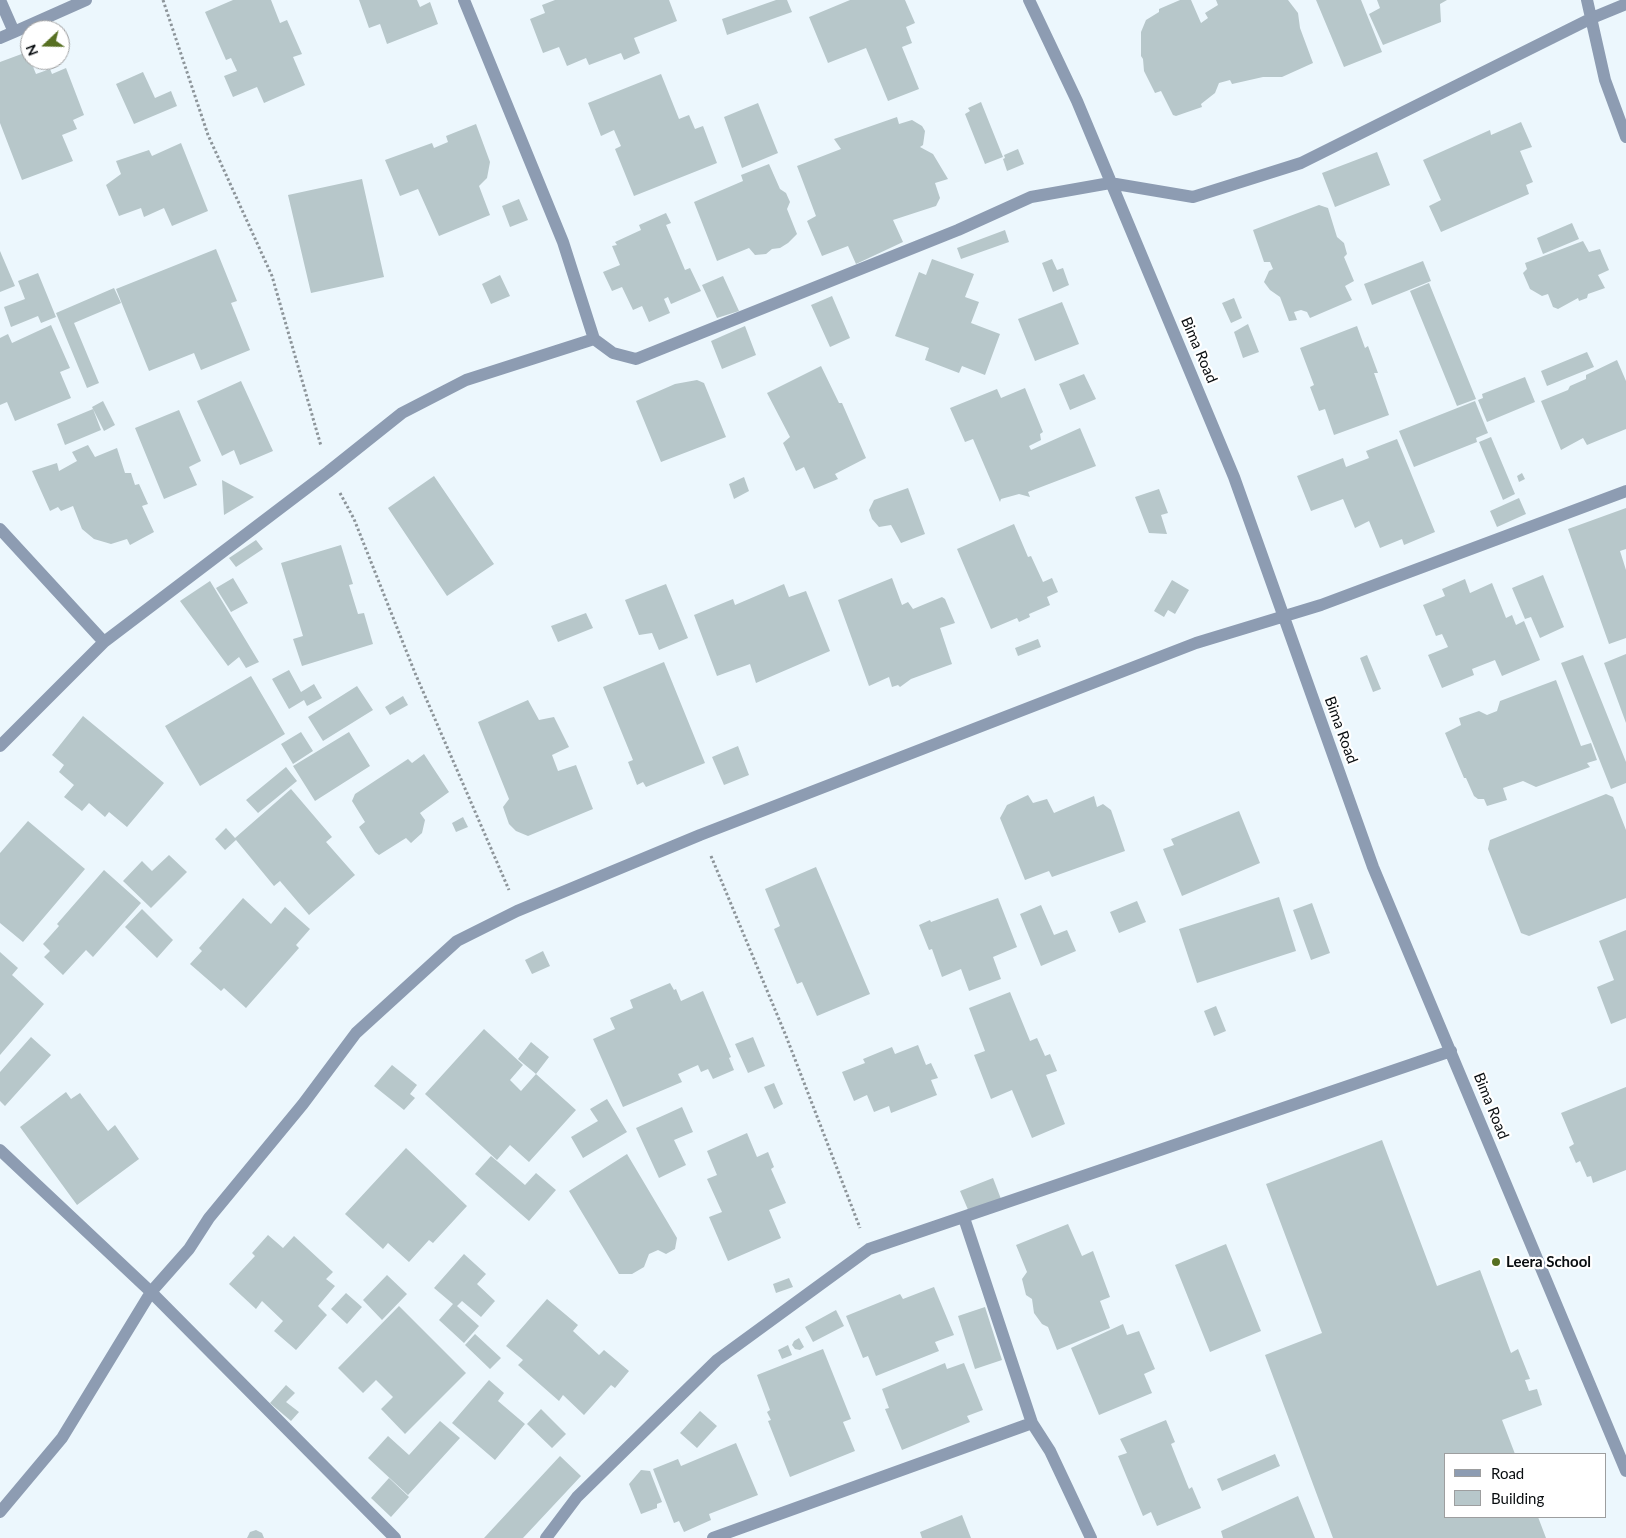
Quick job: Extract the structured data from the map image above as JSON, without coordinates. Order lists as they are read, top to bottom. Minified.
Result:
{"streets":{"street":["Bima Road"]},"places":["Leera School"],"legend":["Road","Building"],"north":"left"}
